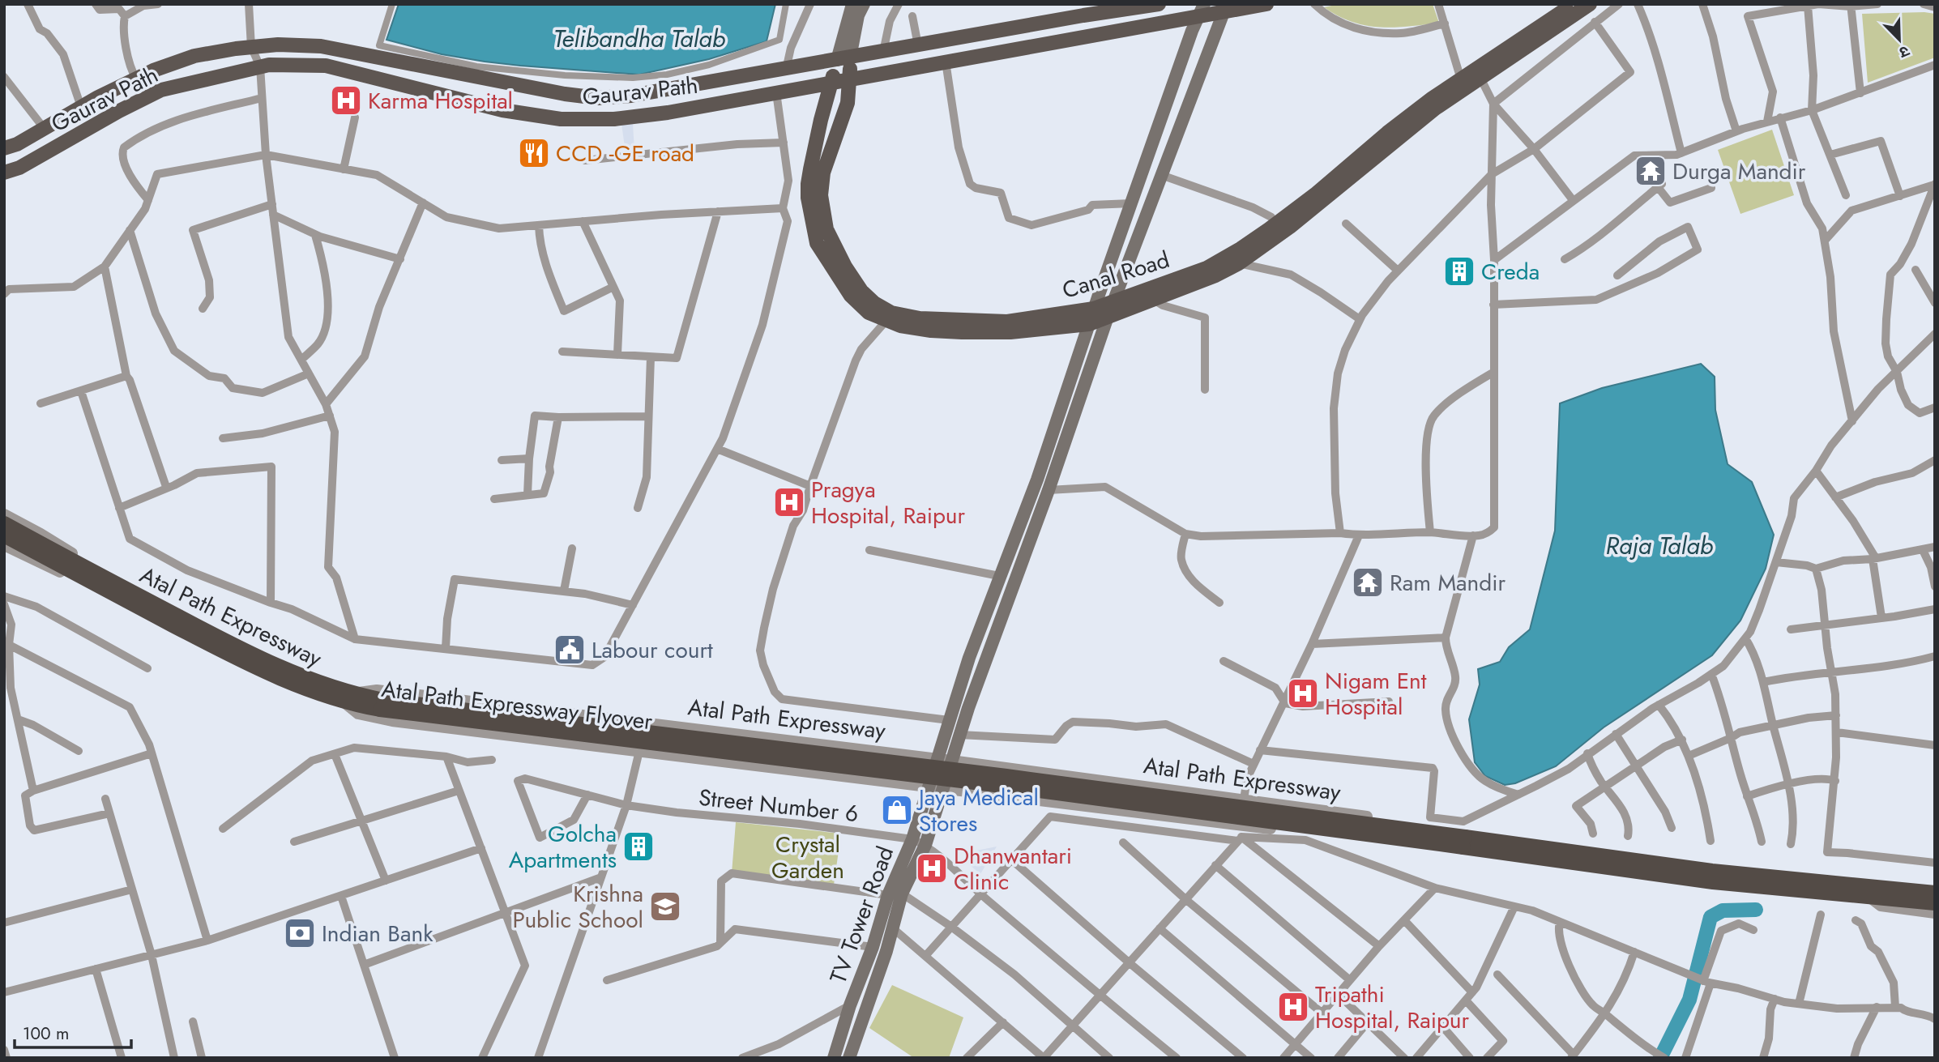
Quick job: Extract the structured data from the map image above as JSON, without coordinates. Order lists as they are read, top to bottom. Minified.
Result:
{"streets":{"highway":["Atal Path Expressway","Atal Path Expressway Flyover"],"main road":["Gaurav Path","Canal Road","TV Tower Road"],"street":["Street Number 6"]},"crossings":[["Gaurav Path","Canal Road"],["Atal Path Expressway","Atal Path Expressway Flyover"],["Atal Path Expressway","TV Tower Road"],["Street Number 6","TV Tower Road"]],"water":["Telibandha Talab","Raja Talab"],"parks":["Crystal Garden"],"places":{"hospital":["Karma Hospital","Pragya Hospital, Raipur","Nigam Ent Hospital","Dhanwantari Clinic","Tripathi Hospital, Raipur"],"restaurant":["CCD -GE road"],"temple":["Durga Mandir","Ram Mandir"],"building":["Creda","Golcha Apartments"],"public building":["Labour court"],"shop":["Jaya Medical Stores"],"school or university":["Krishna Public School"],"bank":["Indian Bank"]},"scale_bar":"100 m","north":"bottom right"}
